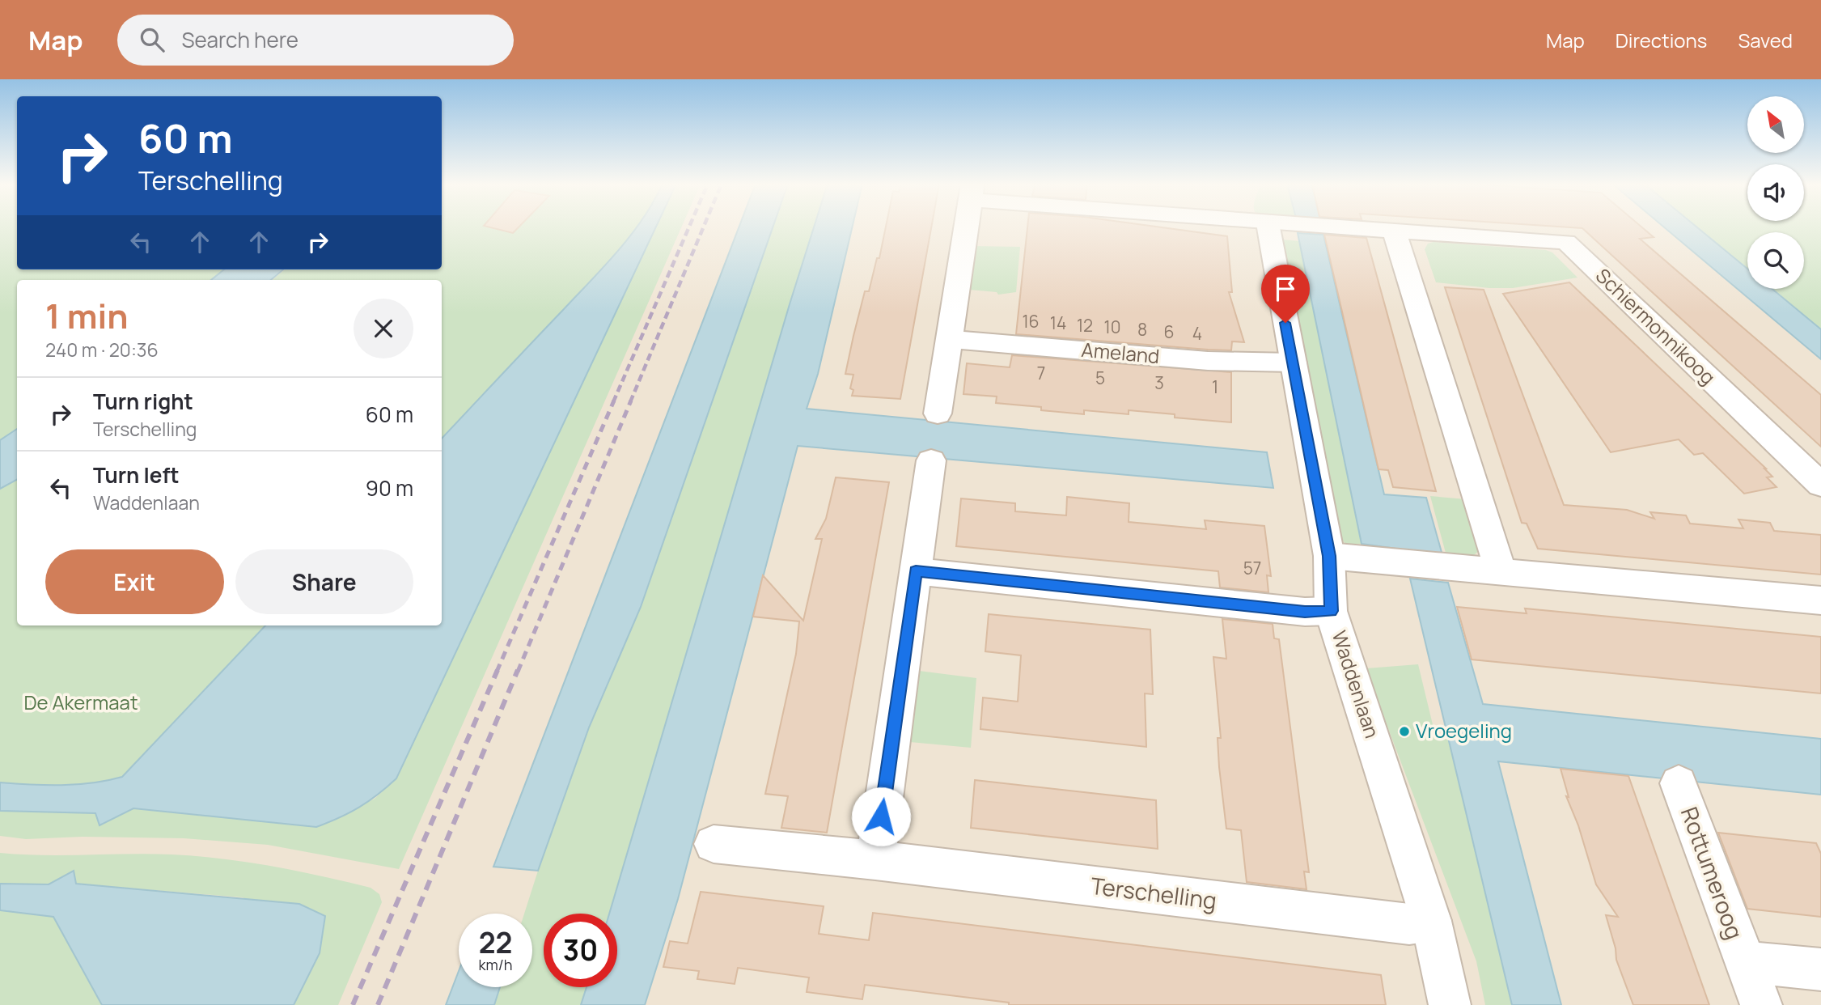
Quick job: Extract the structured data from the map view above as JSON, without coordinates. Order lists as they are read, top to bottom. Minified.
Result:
{"streets":{"street":["Schiermonnikoog","Ameland","Waddenlaan","Rottumeroog","Terschelling"]},"crossings":[["Ameland","Waddenlaan"],["Waddenlaan","Terschelling"]],"parks":["De Akermaat"],"places":["Vroegeling"],"house_numbers":["16","14","12","10","8","6","4","7","5","3","1","57"],"north":"top left","page":{"header":"Map","search":"Search here","nav":["Map","Directions","Saved"],"turn":["60 m","Terschelling"],"heading":["1 min","240 m · 20:36"],"list":[{"name":"Turn right","note":"Terschelling","value":"60 m"},{"name":"Turn left","note":"Waddenlaan","value":"90 m"}],"buttons":["Exit","Share"],"speed":"22 km/h","limit":"30"}}
